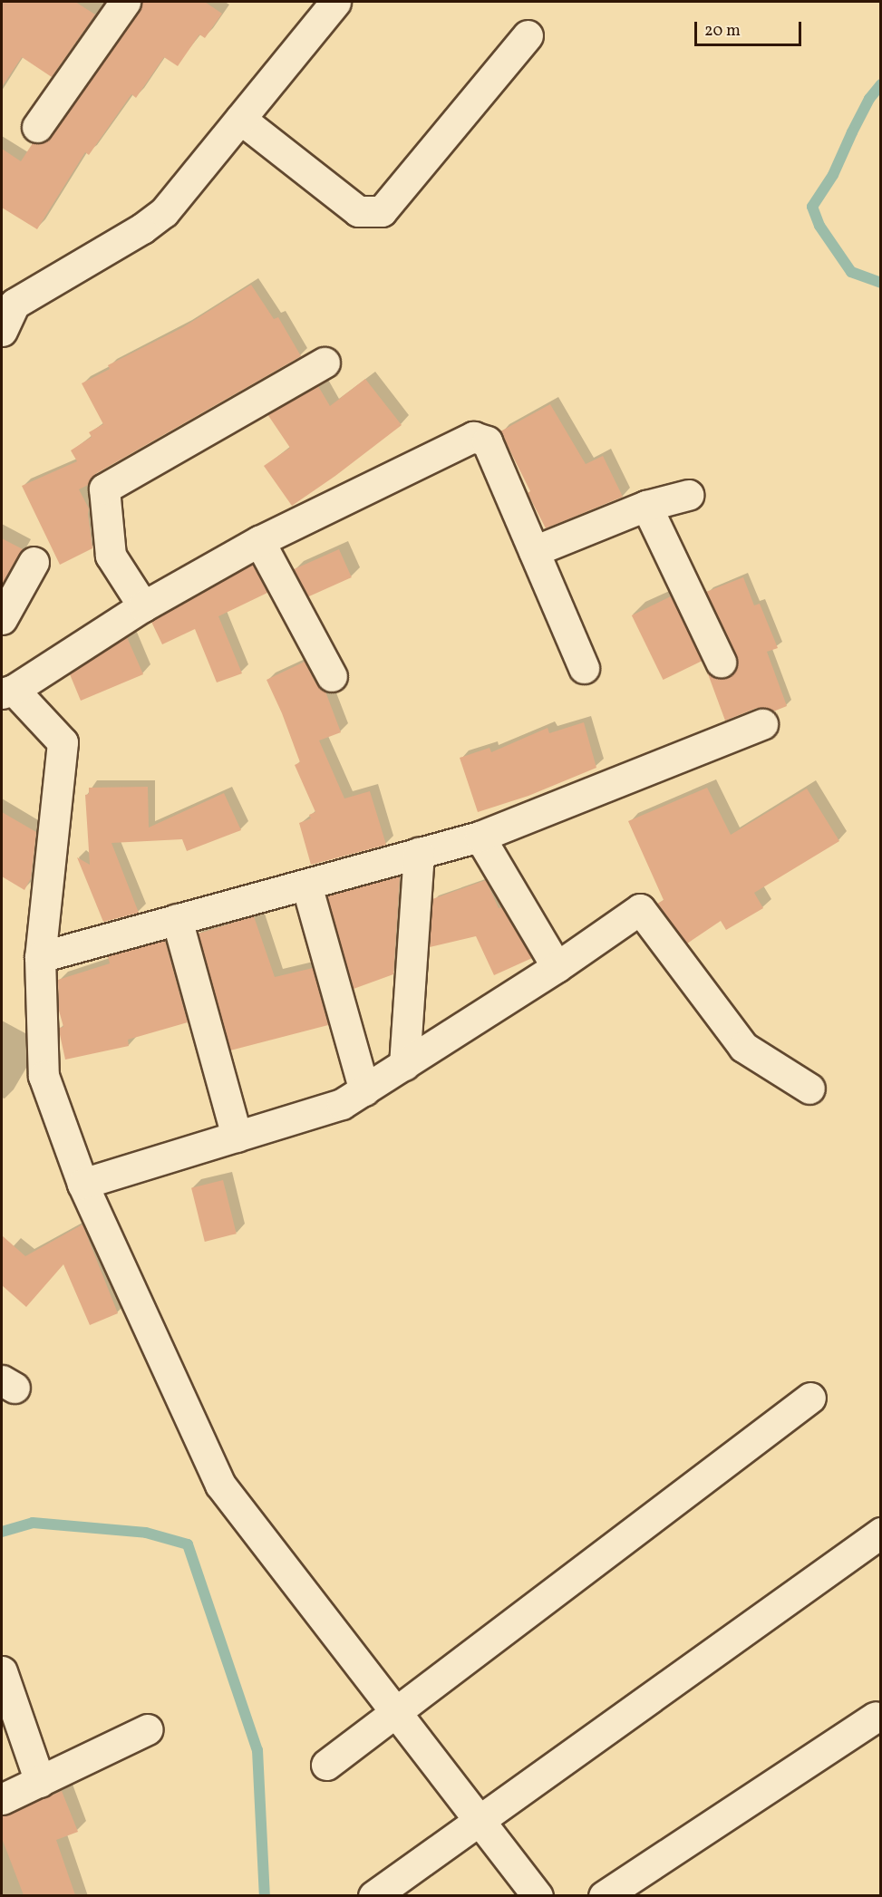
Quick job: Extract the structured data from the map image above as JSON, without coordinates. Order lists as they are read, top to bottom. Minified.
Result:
{"scale_bar":"20 m"}
